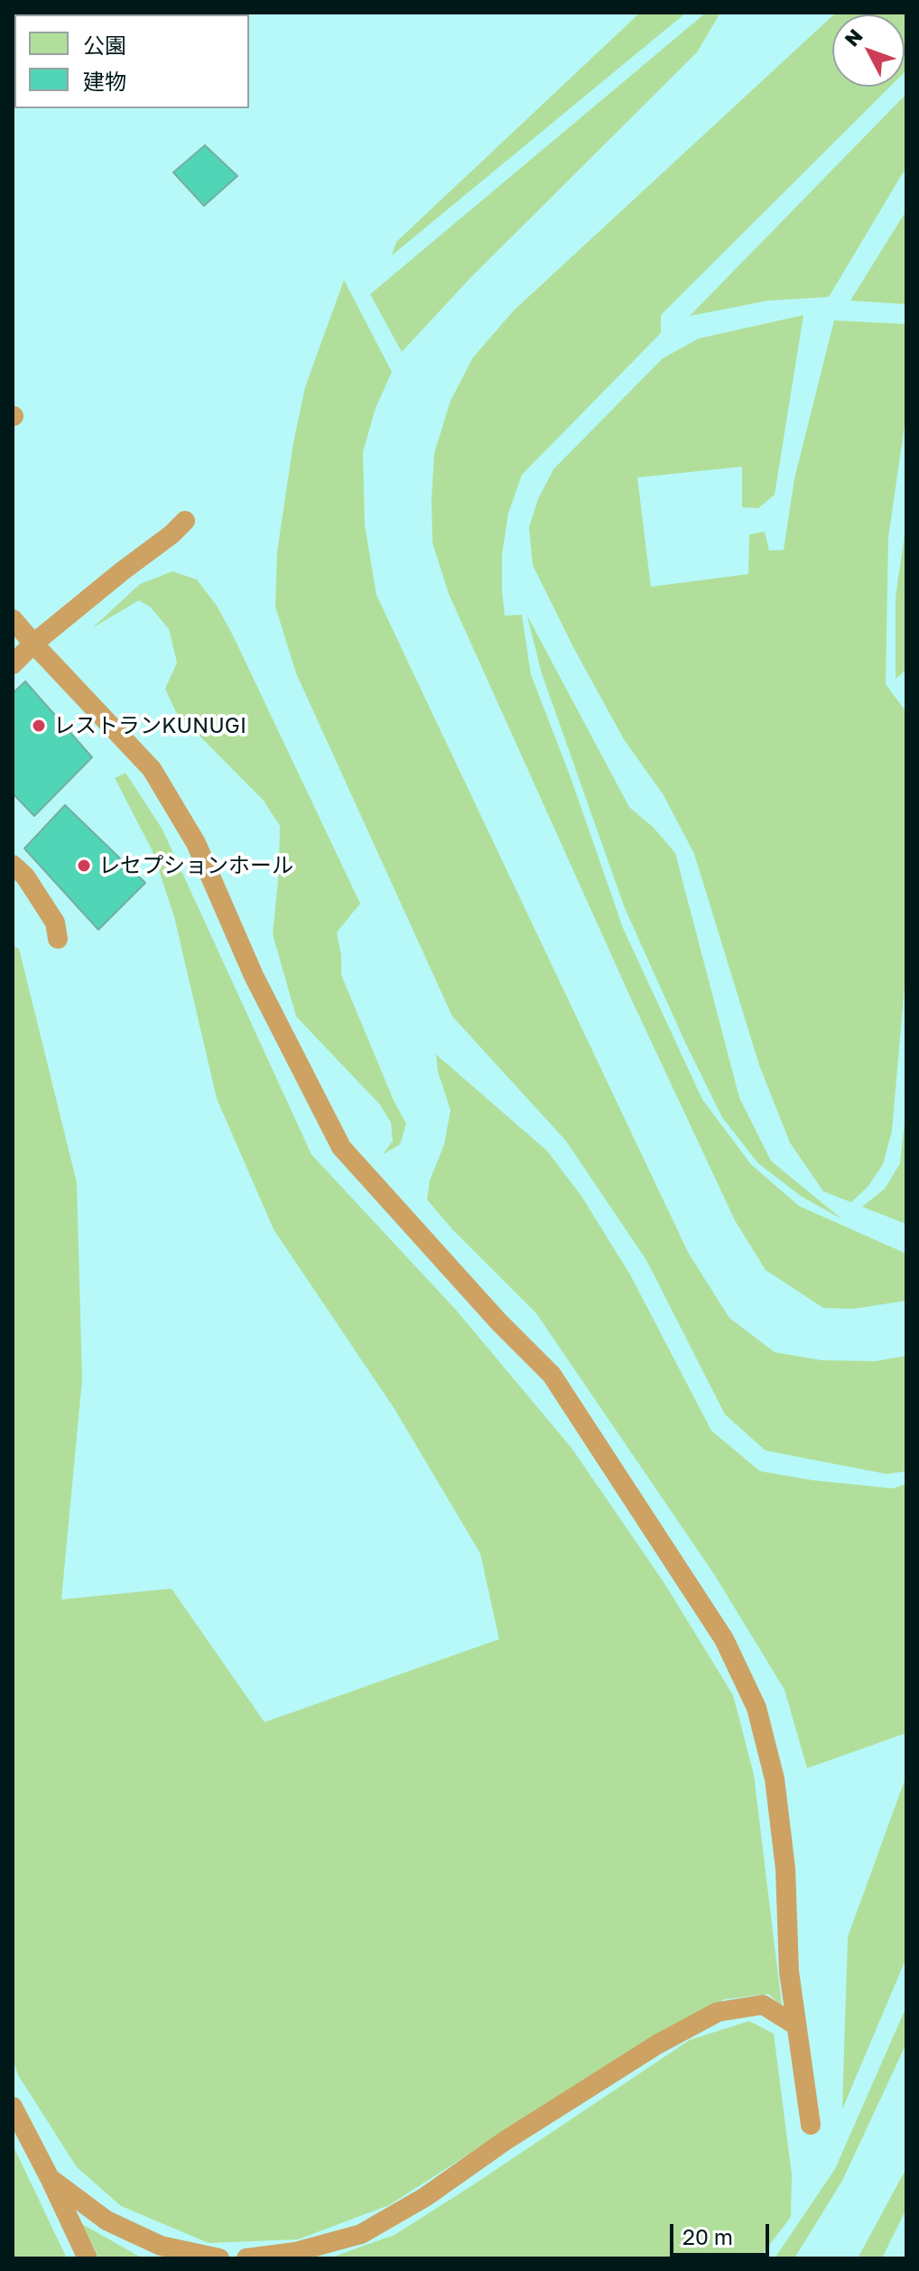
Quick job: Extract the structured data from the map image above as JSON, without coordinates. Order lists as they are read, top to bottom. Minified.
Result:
{"places":["レストランKUNUGI","レセプションホール"],"legend":["公園","建物"],"scale_bar":"20 m","north":"top left"}
